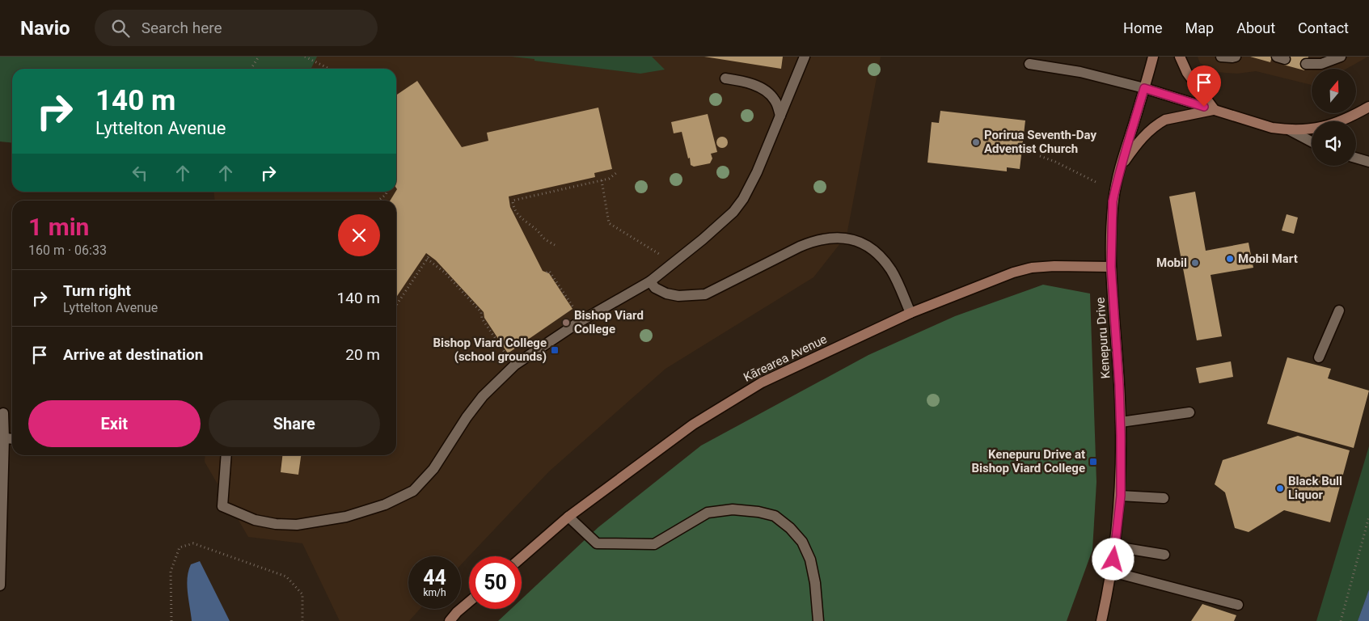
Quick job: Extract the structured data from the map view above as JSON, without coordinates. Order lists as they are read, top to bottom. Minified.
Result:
{"streets":{"main road":["Kenepuru Drive","Kārearea Avenue"]},"crossings":[["Kenepuru Drive","Kārearea Avenue"]],"places":{"other":["Porirua Seventh-Day Adventist Church","Mobil Mart","Mobil","Bishop Viard College","Black Bull Liquor"],"transit":["Bishop Viard College (school grounds)","Kenepuru Drive at Bishop Viard College"]},"north":"top","page":{"header":"Navio","search":"Search here","nav":["Home","Map","About","Contact"],"turn":["140 m","Lyttelton Avenue"],"heading":["1 min","160 m · 06:33"],"list":[{"name":"Turn right","note":"Lyttelton Avenue","value":"140 m"},{"name":"Arrive at destination","value":"20 m"}],"buttons":["Exit","Share"],"speed":"44 km/h","limit":"50"}}
